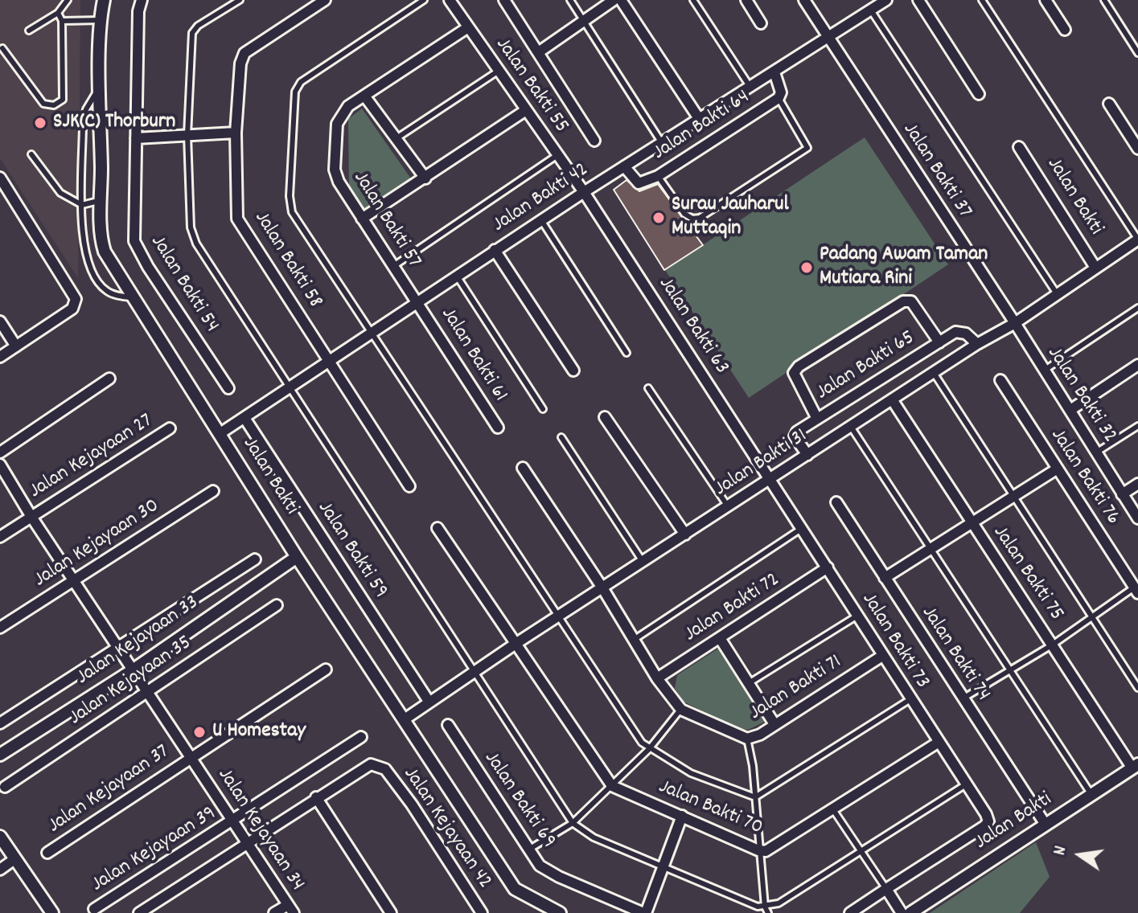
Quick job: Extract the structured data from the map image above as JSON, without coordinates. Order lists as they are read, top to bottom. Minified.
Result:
{"streets":{"street":["Jalan Bakti 55","Jalan Bakti 64","Jalan Bakti 37","Jalan Bakti","Jalan Bakti 42","Jalan Bakti 57","Jalan Bakti 58","Jalan Bakti 54","Jalan Bakti 63","Jalan Bakti 61","Jalan Bakti 65","Jalan Bakti 32","Jalan Kejayaan 27","Jalan Bakti 31","Jalan Bakti 76","Jalan Kejayaan 30","Jalan Bakti 59","Jalan Bakti 75","Jalan Bakti 72","Jalan Kejayaan 33","Jalan Bakti 73","Jalan Bakti 74","Jalan Kejayaan 35","Jalan Bakti 71","Jalan Kejayaan 37","Jalan Bakti 69","Jalan Bakti 70","Jalan Kejayaan 42","Jalan Kejayaan 34","Jalan Kejayaan 39"]},"crossings":[["Jalan Bakti 55","Jalan Bakti 42"],["Jalan Bakti 55","Jalan Bakti 57"],["Jalan Bakti 55","Jalan Bakti 63"],["Jalan Bakti 64","Jalan Bakti 42"],["Jalan Bakti 37","Jalan Bakti 42"],["Jalan Bakti 37","Jalan Bakti 32"],["Jalan Bakti 37","Jalan Bakti 31"],["Jalan Bakti","Jalan Bakti 42"],["Jalan Bakti","Jalan Bakti 31"],["Jalan Bakti","Jalan Bakti 75"],["Jalan Bakti","Jalan Kejayaan 33"],["Jalan Bakti","Jalan Bakti 73"],["Jalan Bakti","Jalan Bakti 74"],["Jalan Bakti 42","Jalan Bakti 57"],["Jalan Bakti 42","Jalan Bakti 58"],["Jalan Bakti 42","Jalan Bakti 63"],["Jalan Bakti 42","Jalan Bakti 61"],["Jalan Bakti 42","Jalan Bakti 59"],["Jalan Bakti 57","Jalan Bakti 61"],["Jalan Bakti 63","Jalan Bakti 31"],["Jalan Bakti 63","Jalan Bakti 73"],["Jalan Bakti 65","Jalan Bakti 31"],["Jalan Bakti 32","Jalan Bakti 31"],["Jalan Kejayaan 27","Jalan Kejayaan 34"],["Jalan Bakti 31","Jalan Bakti 59"],["Jalan Bakti 31","Jalan Bakti 75"],["Jalan Bakti 31","Jalan Bakti 73"],["Jalan Bakti 31","Jalan Bakti 71"],["Jalan Kejayaan 30","Jalan Kejayaan 34"],["Jalan Bakti 72","Jalan Bakti 73"],["Jalan Bakti 72","Jalan Bakti 71"],["Jalan Kejayaan 33","Jalan Kejayaan 34"],["Jalan Bakti 73","Jalan Bakti 71"],["Jalan Bakti 73","Jalan Bakti 70"],["Jalan Kejayaan 35","Jalan Kejayaan 34"],["Jalan Kejayaan 37","Jalan Kejayaan 34"],["Jalan Kejayaan 42","Jalan Kejayaan 34"],["Jalan Kejayaan 34","Jalan Kejayaan 39"]],"places":["SJK(C) Thorburn","Surau Jauharul Muttaqin","Padang Awam Taman Mutiara Rini","U Homestay"],"north":"left"}
